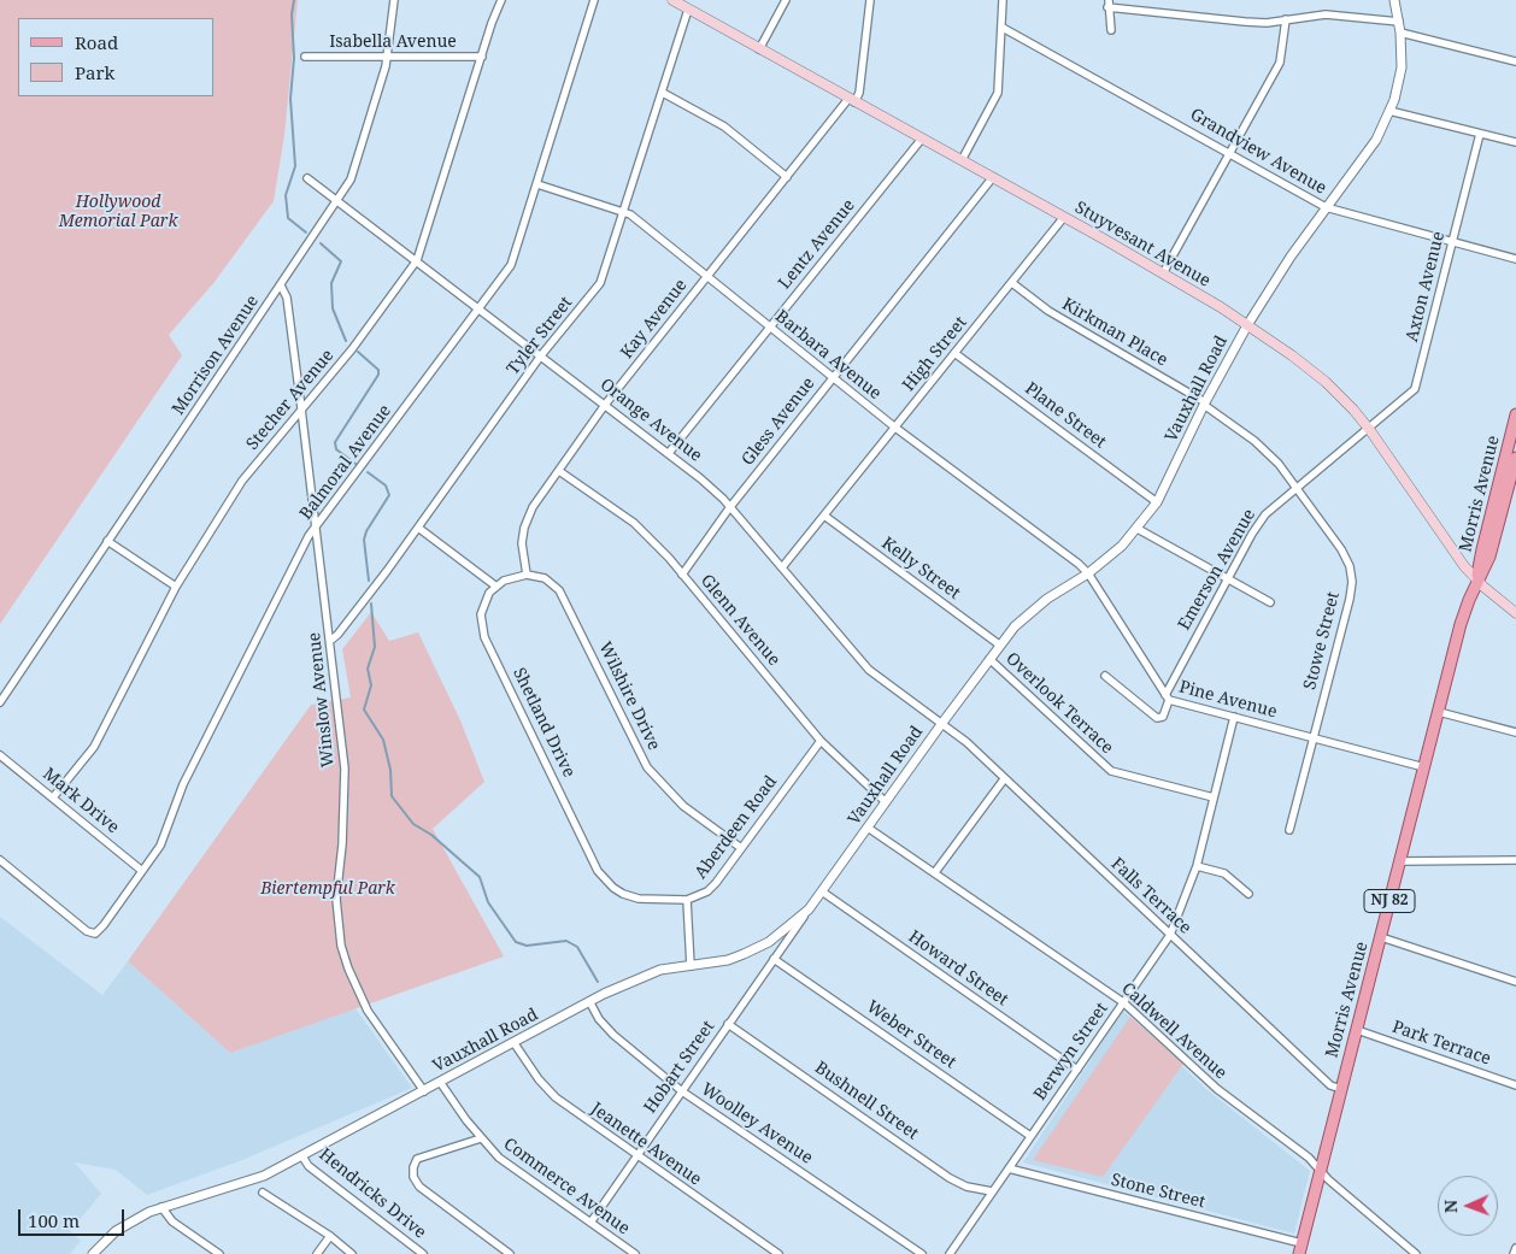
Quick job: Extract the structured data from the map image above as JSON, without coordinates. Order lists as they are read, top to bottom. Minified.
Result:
{"streets":{"main road":["Stuyvesant Avenue","Morris Avenue","NJ 82"],"street":["Isabella Avenue","Grandview Avenue","Lentz Avenue","Axton Avenue","Kay Avenue","Kirkman Place","Tyler Street","High Street","Morrison Avenue","Barbara Avenue","Vauxhall Road","Stecher Avenue","Plane Street","Orange Avenue","Gless Avenue","Balmoral Avenue","Kelly Street","Emerson Avenue","Glenn Avenue","Stowe Street","Wilshire Drive","Winslow Avenue","Pine Avenue","Overlook Terrace","Shetland Drive","Mark Drive","Aberdeen Road","Falls Terrace","Howard Street","Caldwell Avenue","Weber Street","Park Terrace","Berwyn Street","Hobart Street","Bushnell Street","Woolley Avenue","Jeanette Avenue","Commerce Avenue","Stone Street","Hendricks Drive"]},"crossings":[["Isabella Avenue","Morrison Avenue"],["Isabella Avenue","Stecher Avenue"],["Grandview Avenue","Axton Avenue"],["Grandview Avenue","Vauxhall Road"],["Lentz Avenue","Stuyvesant Avenue"],["Lentz Avenue","Barbara Avenue"],["Lentz Avenue","Orange Avenue"],["Stuyvesant Avenue","Axton Avenue"],["Stuyvesant Avenue","Kay Avenue"],["Stuyvesant Avenue","Tyler Street"],["Stuyvesant Avenue","High Street"],["Stuyvesant Avenue","Vauxhall Road"],["Stuyvesant Avenue","Gless Avenue"],["Stuyvesant Avenue","Morris Avenue"],["Stuyvesant Avenue","Emerson Avenue"],["Axton Avenue","Emerson Avenue"],["Kay Avenue","Barbara Avenue"],["Kay Avenue","Orange Avenue"],["Kay Avenue","Glenn Avenue"],["Kay Avenue","Wilshire Drive"],["Kirkman Place","High Street"],["Kirkman Place","Vauxhall Road"],["Kirkman Place","Stowe Street"],["Tyler Street","Barbara Avenue"],["Tyler Street","Orange Avenue"],["Tyler Street","Winslow Avenue"],["High Street","Barbara Avenue"],["High Street","Plane Street"],["High Street","Orange Avenue"],["High Street","Kelly Street"],["Morrison Avenue","Orange Avenue"],["Morrison Avenue","Winslow Avenue"],["Barbara Avenue","Vauxhall Road"],["Barbara Avenue","Gless Avenue"],["Barbara Avenue","Balmoral Avenue"],["Barbara Avenue","Pine Avenue"],["Vauxhall Road","Plane Street"],["Vauxhall Road","Orange Avenue"],["Vauxhall Road","Kelly Street"],["Vauxhall Road","Glenn Avenue"],["Vauxhall Road","Stowe Street"],["Vauxhall Road","Winslow Avenue"],["Vauxhall Road","Pine Avenue"],["Vauxhall Road","Overlook Terrace"],["Vauxhall Road","Falls Terrace"],["Vauxhall Road","Howard Street"],["Vauxhall Road","Caldwell Avenue"],["Vauxhall Road","Hobart Street"],["Vauxhall Road","Woolley Avenue"],["Vauxhall Road","Jeanette Avenue"],["Vauxhall Road","Commerce Avenue"],["Vauxhall Road","Hendricks Drive"],["Stecher Avenue","Orange Avenue"],["Stecher Avenue","Winslow Avenue"],["Stecher Avenue","Mark Drive"],["Orange Avenue","Gless Avenue"],["Orange Avenue","Balmoral Avenue"],["Orange Avenue","Falls Terrace"],["Gless Avenue","Glenn Avenue"],["Balmoral Avenue","Winslow Avenue"],["Balmoral Avenue","Mark Drive"],["Morris Avenue","Pine Avenue"],["Morris Avenue","Falls Terrace"],["Morris Avenue","Caldwell Avenue"],["Morris Avenue","Park Terrace"],["Morris Avenue","Stone Street"],["Emerson Avenue","Stowe Street"],["Emerson Avenue","Pine Avenue"],["Glenn Avenue","Aberdeen Road"],["Stowe Street","Pine Avenue"],["Wilshire Drive","Aberdeen Road"],["Pine Avenue","Berwyn Street"],["Overlook Terrace","Berwyn Street"],["Shetland Drive","Aberdeen Road"],["Falls Terrace","Berwyn Street"],["Howard Street","Berwyn Street"],["Caldwell Avenue","Berwyn Street"],["Weber Street","Berwyn Street"],["Weber Street","Hobart Street"],["Berwyn Street","Bushnell Street"],["Berwyn Street","Stone Street"],["Hobart Street","Bushnell Street"],["Hobart Street","Woolley Avenue"],["Hobart Street","Jeanette Avenue"],["Hobart Street","Commerce Avenue"]],"parks":["Hollywood Memorial Park","Biertempful Park"],"legend":["Road","Park"],"scale_bar":"100 m","north":"left"}
